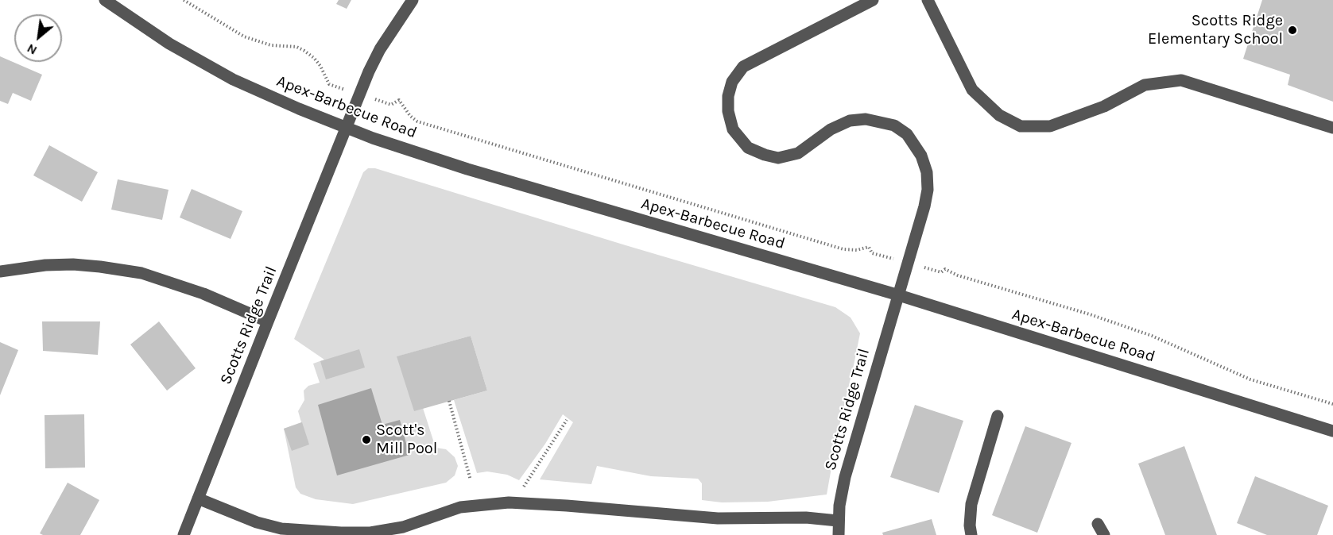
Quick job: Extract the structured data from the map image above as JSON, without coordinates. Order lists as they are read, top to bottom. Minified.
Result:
{"streets":{"street":["Apex-Barbecue Road","Scotts Ridge Trail"]},"crossings":[["Apex-Barbecue Road","Scotts Ridge Trail"]],"places":["Scotts Ridge Elementary School","Scott's Mill Pool"],"north":"bottom left"}
